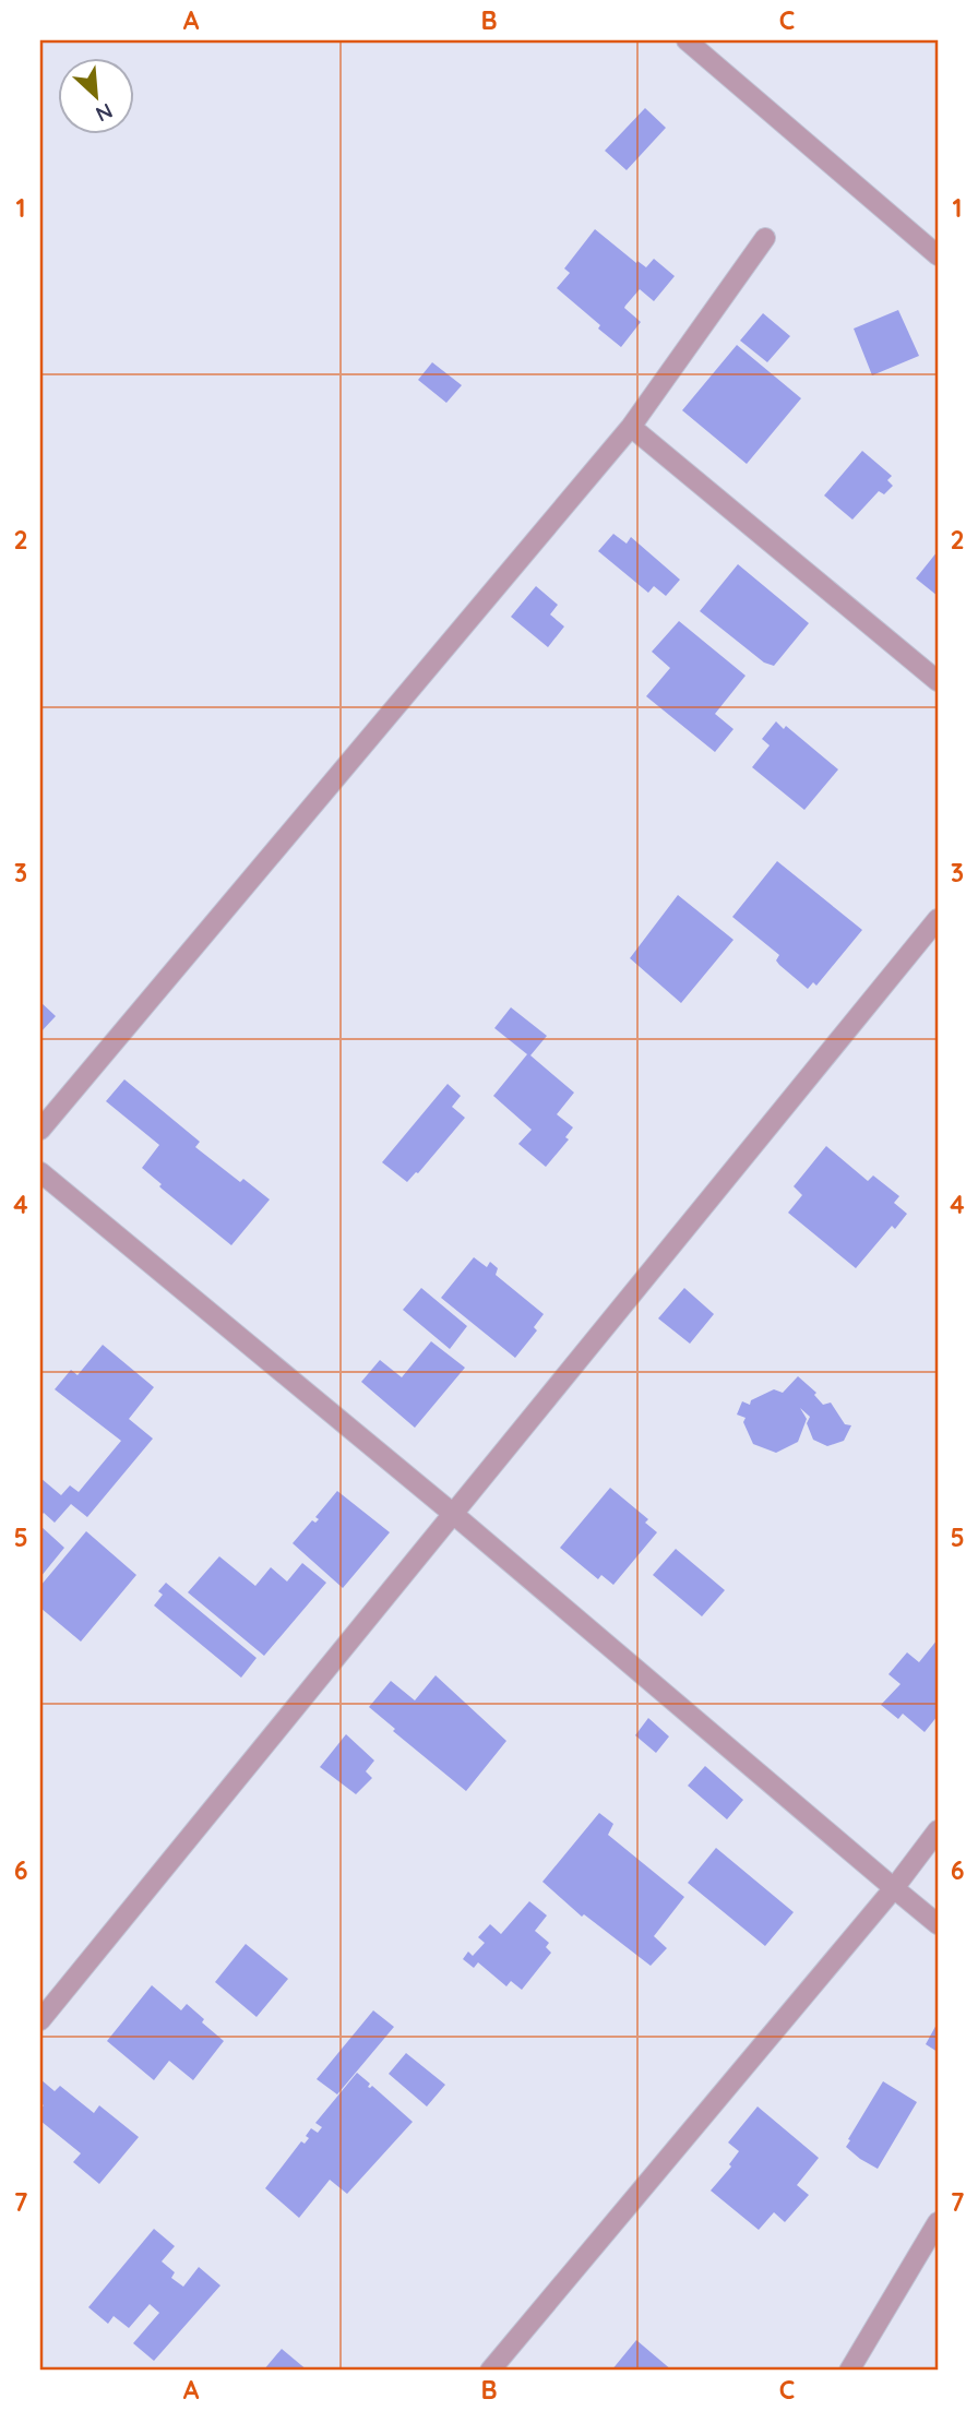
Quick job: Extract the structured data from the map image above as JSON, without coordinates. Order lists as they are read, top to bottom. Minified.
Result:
{"north":"bottom right","grid":{"columns":["A","B","C"],"rows":["1","2","3","4","5","6","7"]}}
